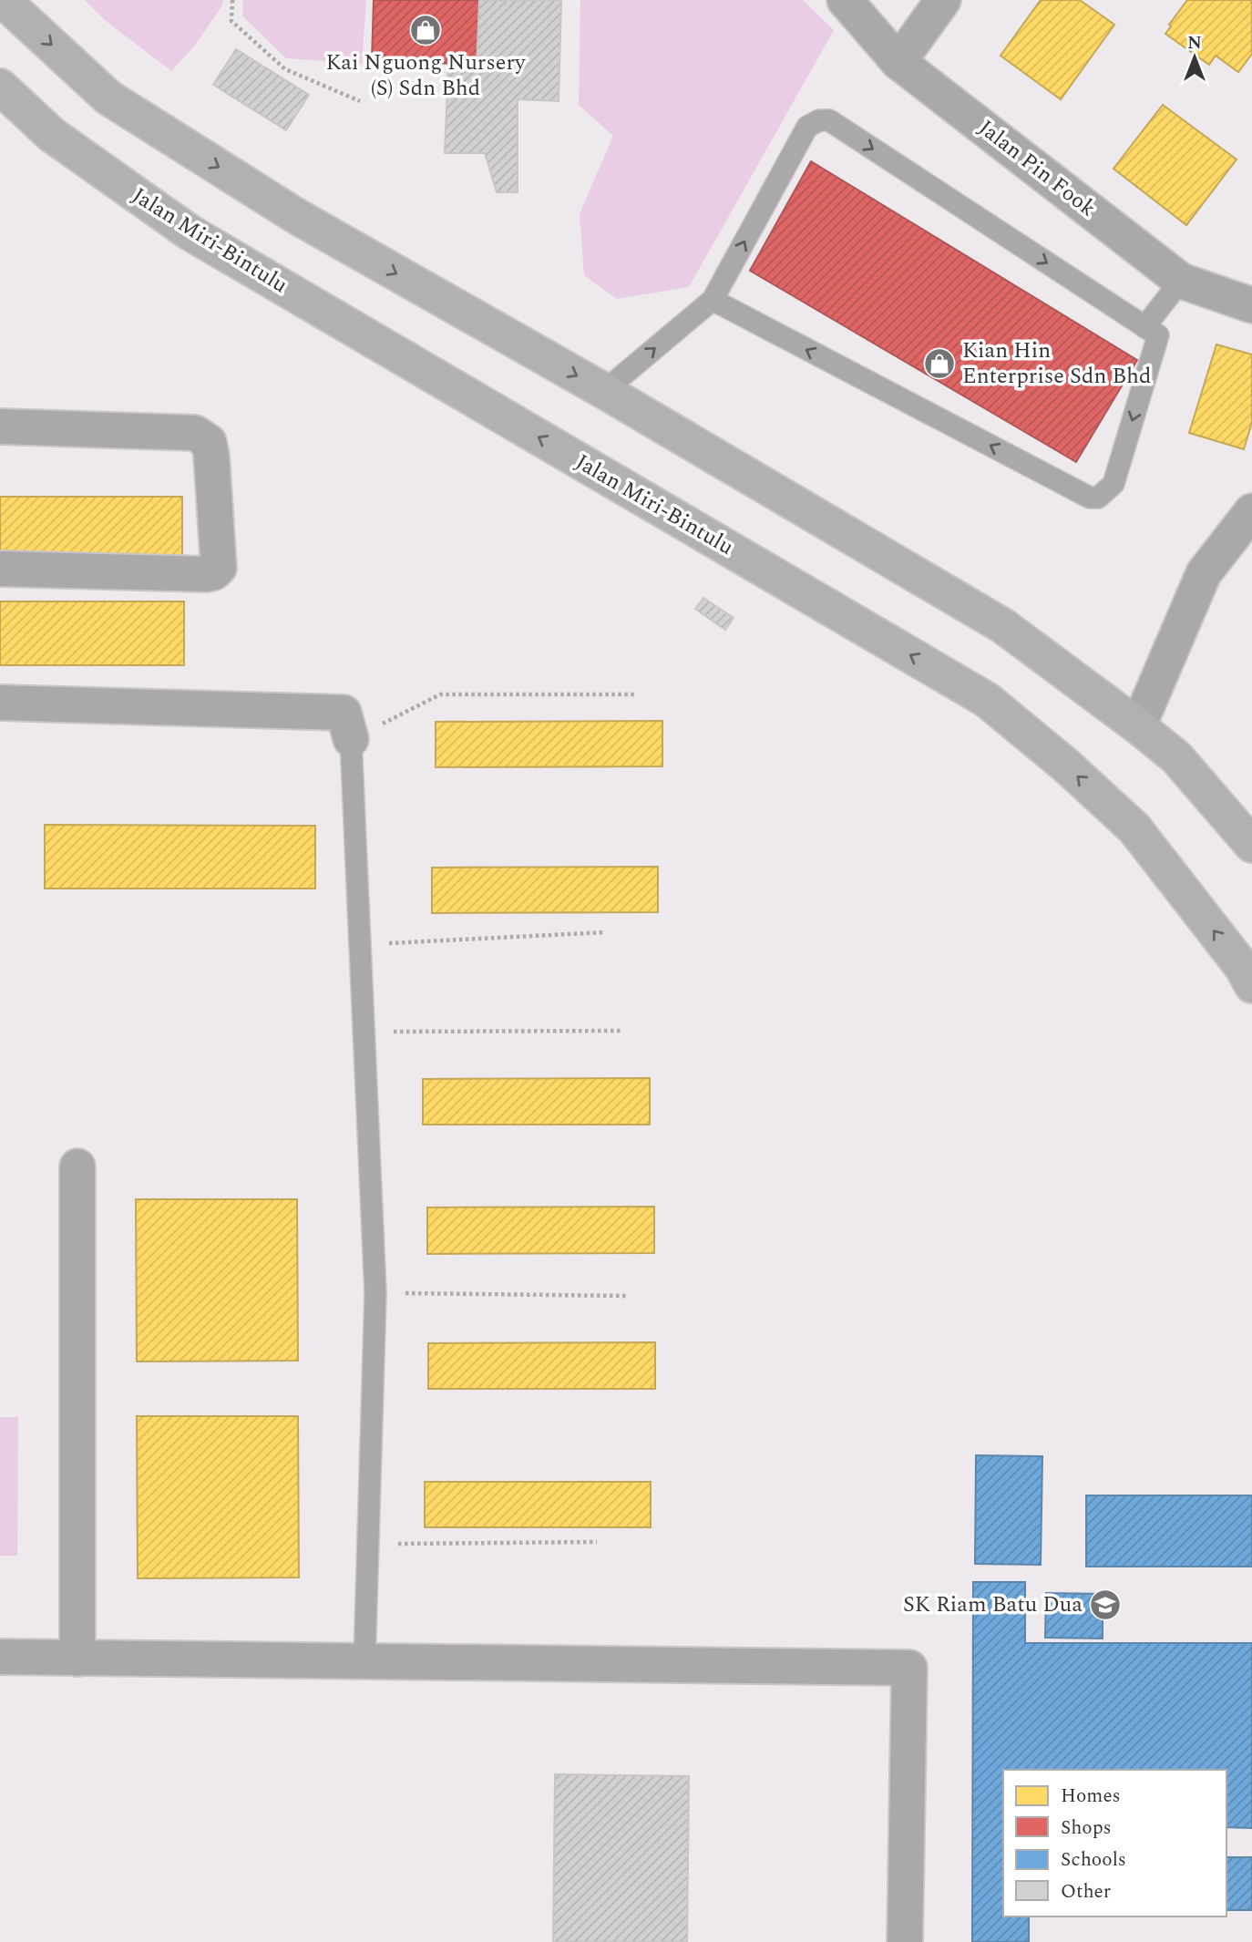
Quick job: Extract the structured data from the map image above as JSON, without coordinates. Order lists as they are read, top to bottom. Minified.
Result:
{"streets":{"highway":["Jalan Miri-Bintulu"],"street":["Jalan Pin Fook"]},"places":{"shop":["Kai Nguong Nursery (S) Sdn Bhd","Kian Hin Enterprise Sdn Bhd"],"school or university":["SK Riam Batu Dua"]},"legend":["Homes","Shops","Schools","Other"],"north":"top"}
